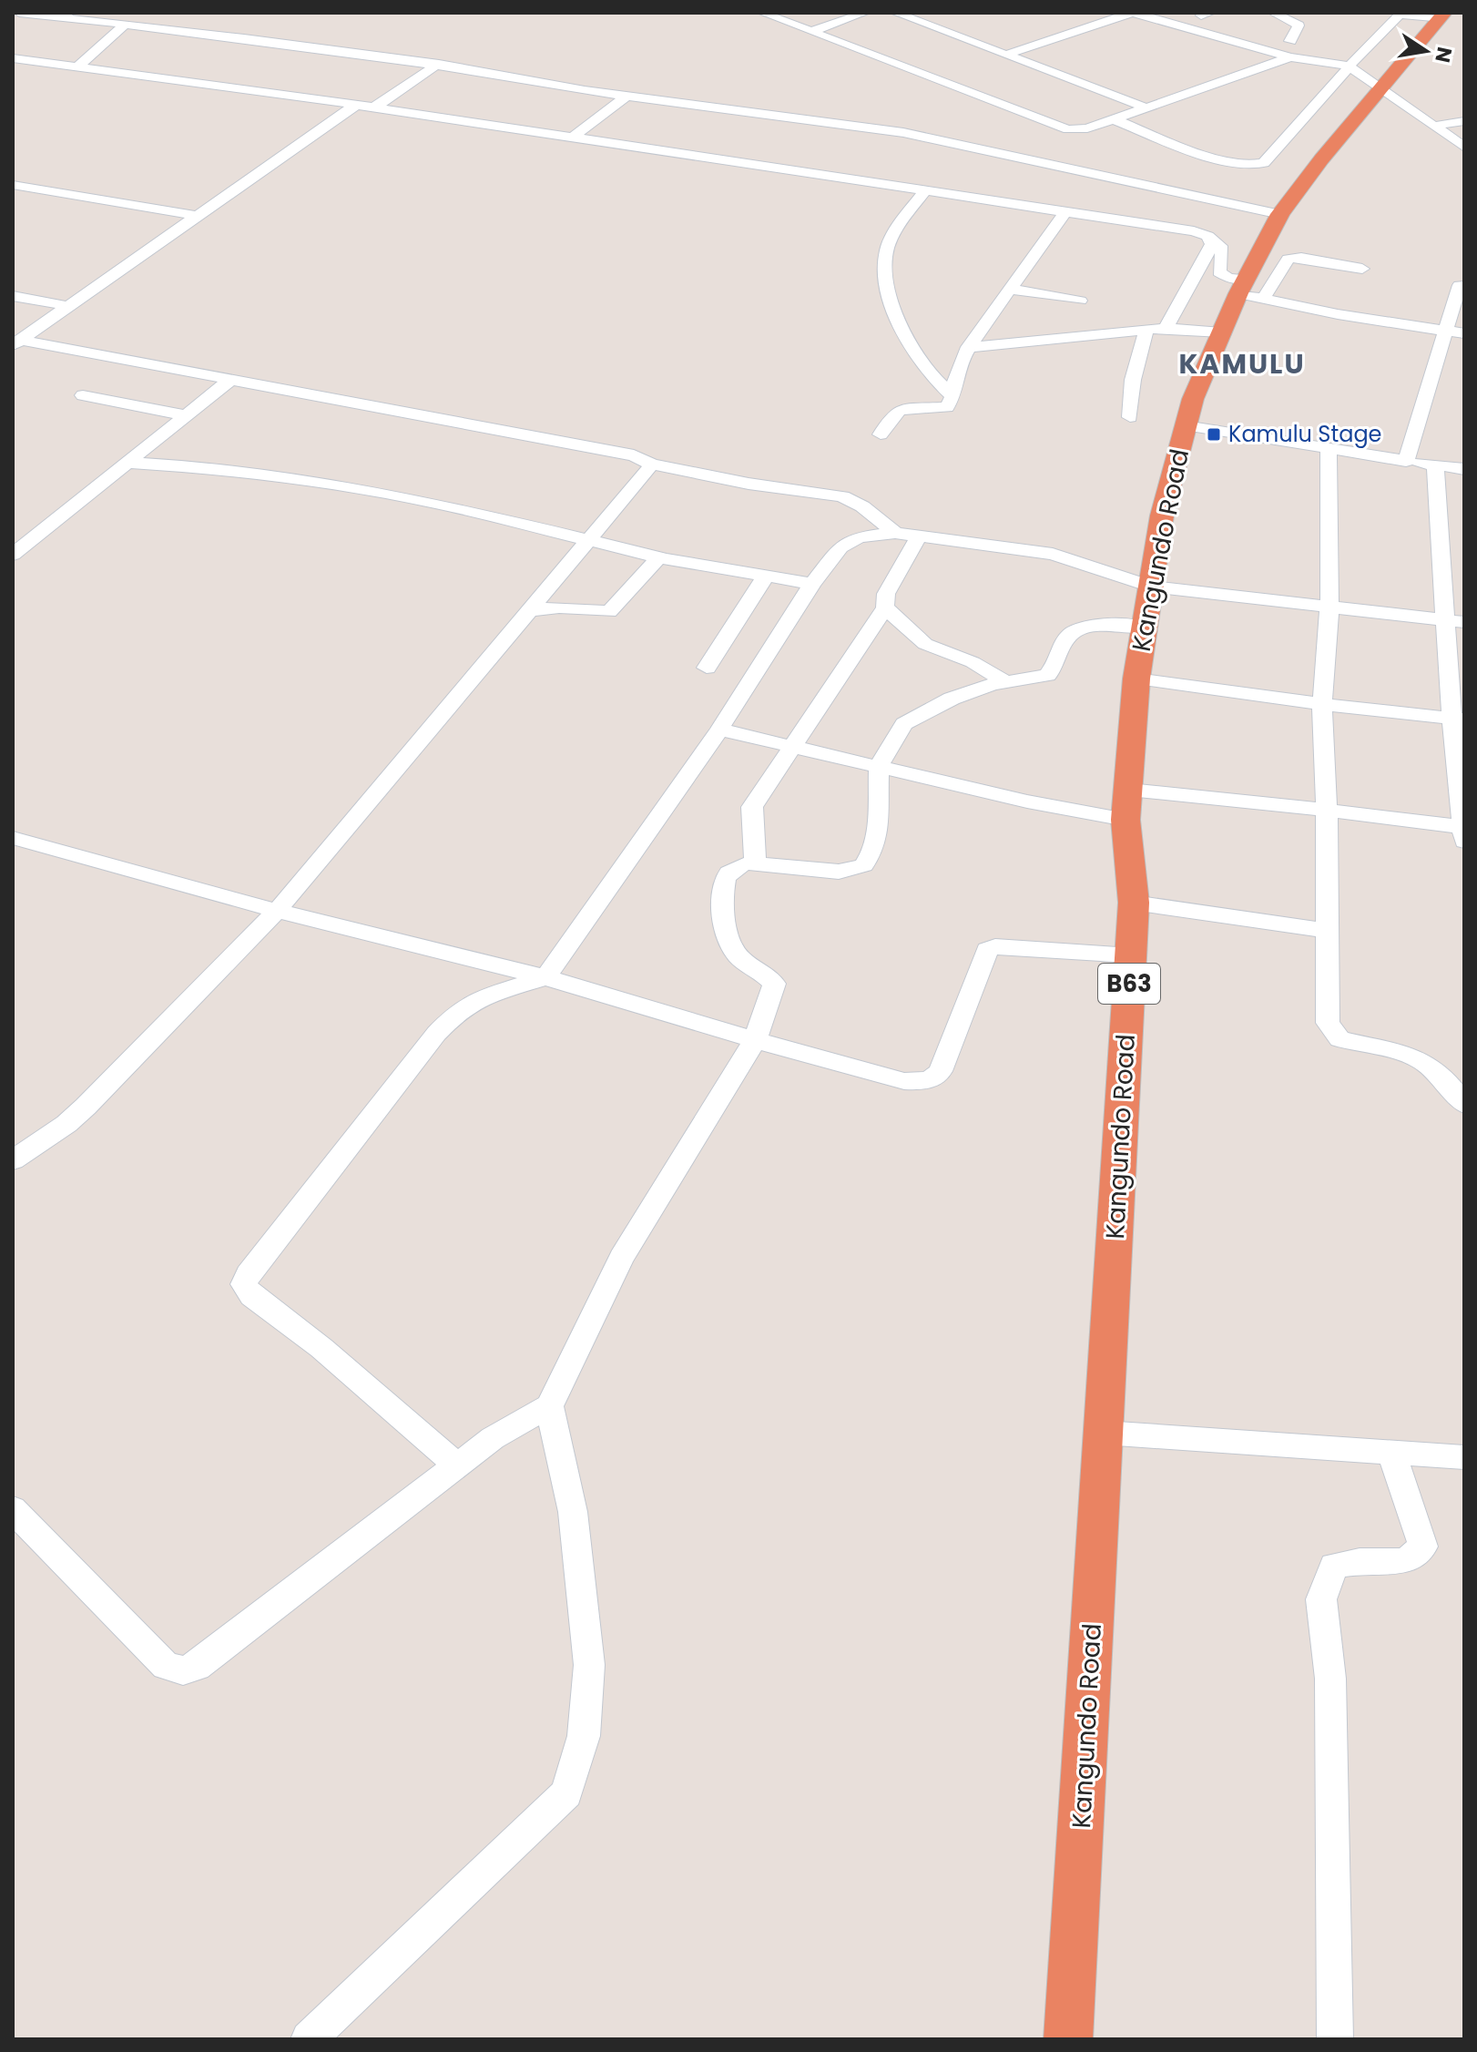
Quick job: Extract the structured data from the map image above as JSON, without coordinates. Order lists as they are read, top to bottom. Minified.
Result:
{"streets":{"highway":["Kangundo Road","B63"]},"districts":["KAMULU"],"places":{"transit":["Kamulu Stage"]},"north":"right"}
